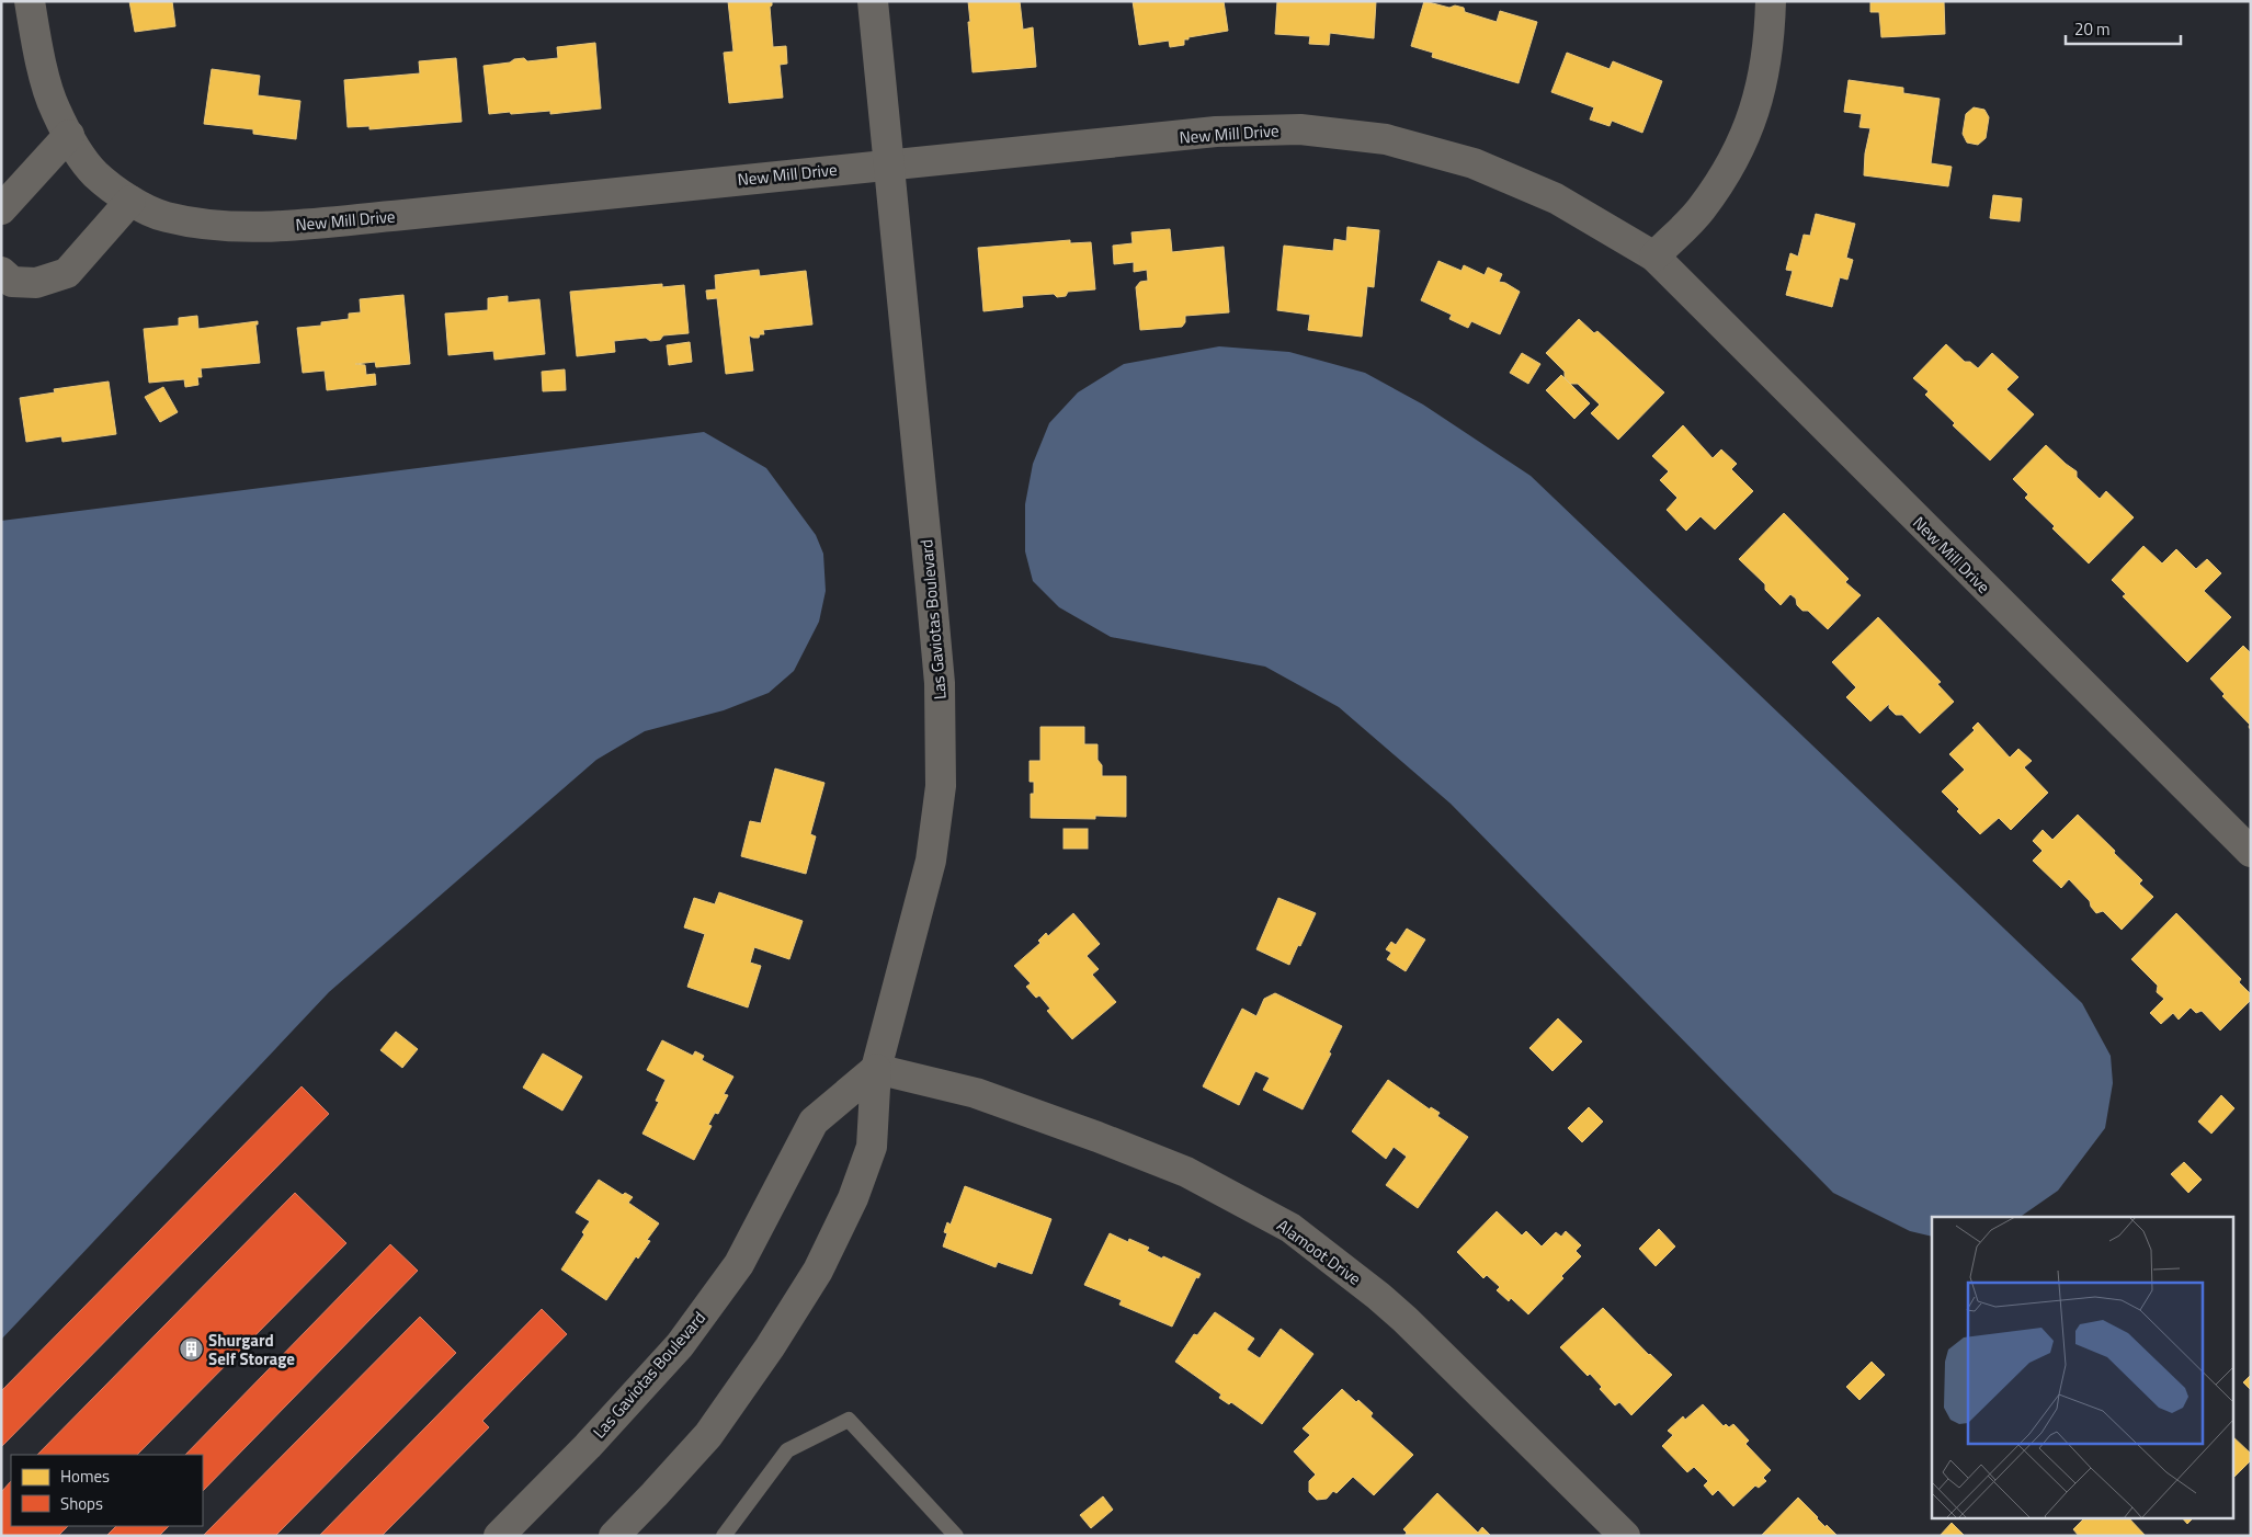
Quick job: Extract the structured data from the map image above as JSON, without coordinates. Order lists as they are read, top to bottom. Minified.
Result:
{"streets":{"street":["New Mill Drive","Las Gaviotas Boulevard","Alamoot Drive"]},"crossings":[["New Mill Drive","Las Gaviotas Boulevard"],["Las Gaviotas Boulevard","Alamoot Drive"]],"places":{"building":["Shurgard Self Storage"]},"legend":["Homes","Shops"],"scale_bar":"20 m"}
